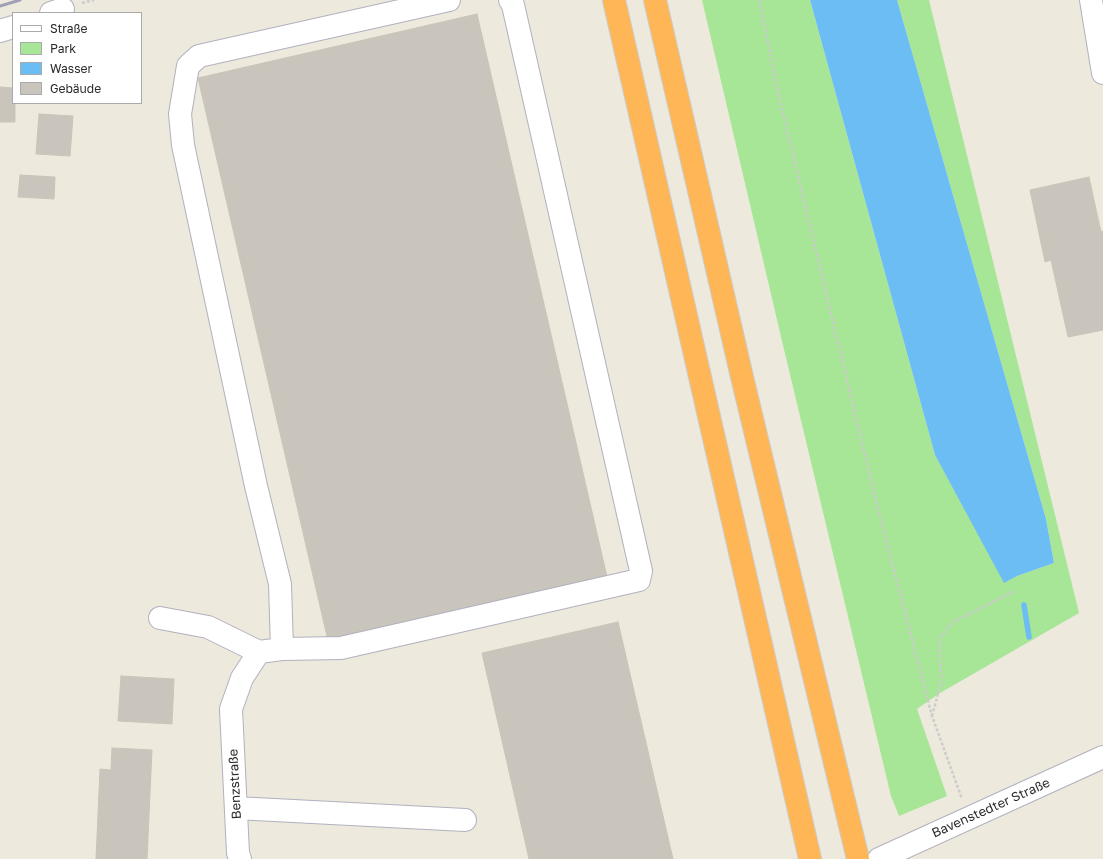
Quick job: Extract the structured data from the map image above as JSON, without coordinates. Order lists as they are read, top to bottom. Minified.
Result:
{"streets":{"street":["Benzstraße","Bavenstedter Straße"]},"legend":["Straße","Park","Wasser","Gebäude"]}
